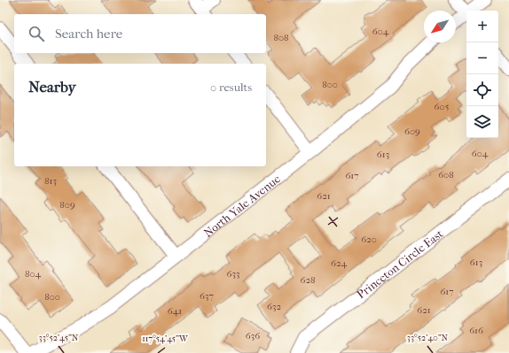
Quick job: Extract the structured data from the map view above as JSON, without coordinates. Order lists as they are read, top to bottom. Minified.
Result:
{"streets":{"street":["North Yale Avenue","Princeton Circle East"]},"house_numbers":["604","808","800","605","609","604","613","608","617","813","621","809","620","613","624","804","633","628","617","637","800","632","621","641","616","636"],"north":"bottom left","page":{"map_buttons":["+","−"],"search":"Search here","heading":["Nearby","0 results"]},"coordinates":["33°52'45\"N","33°52'40\"N","117°54'45\"W"]}
